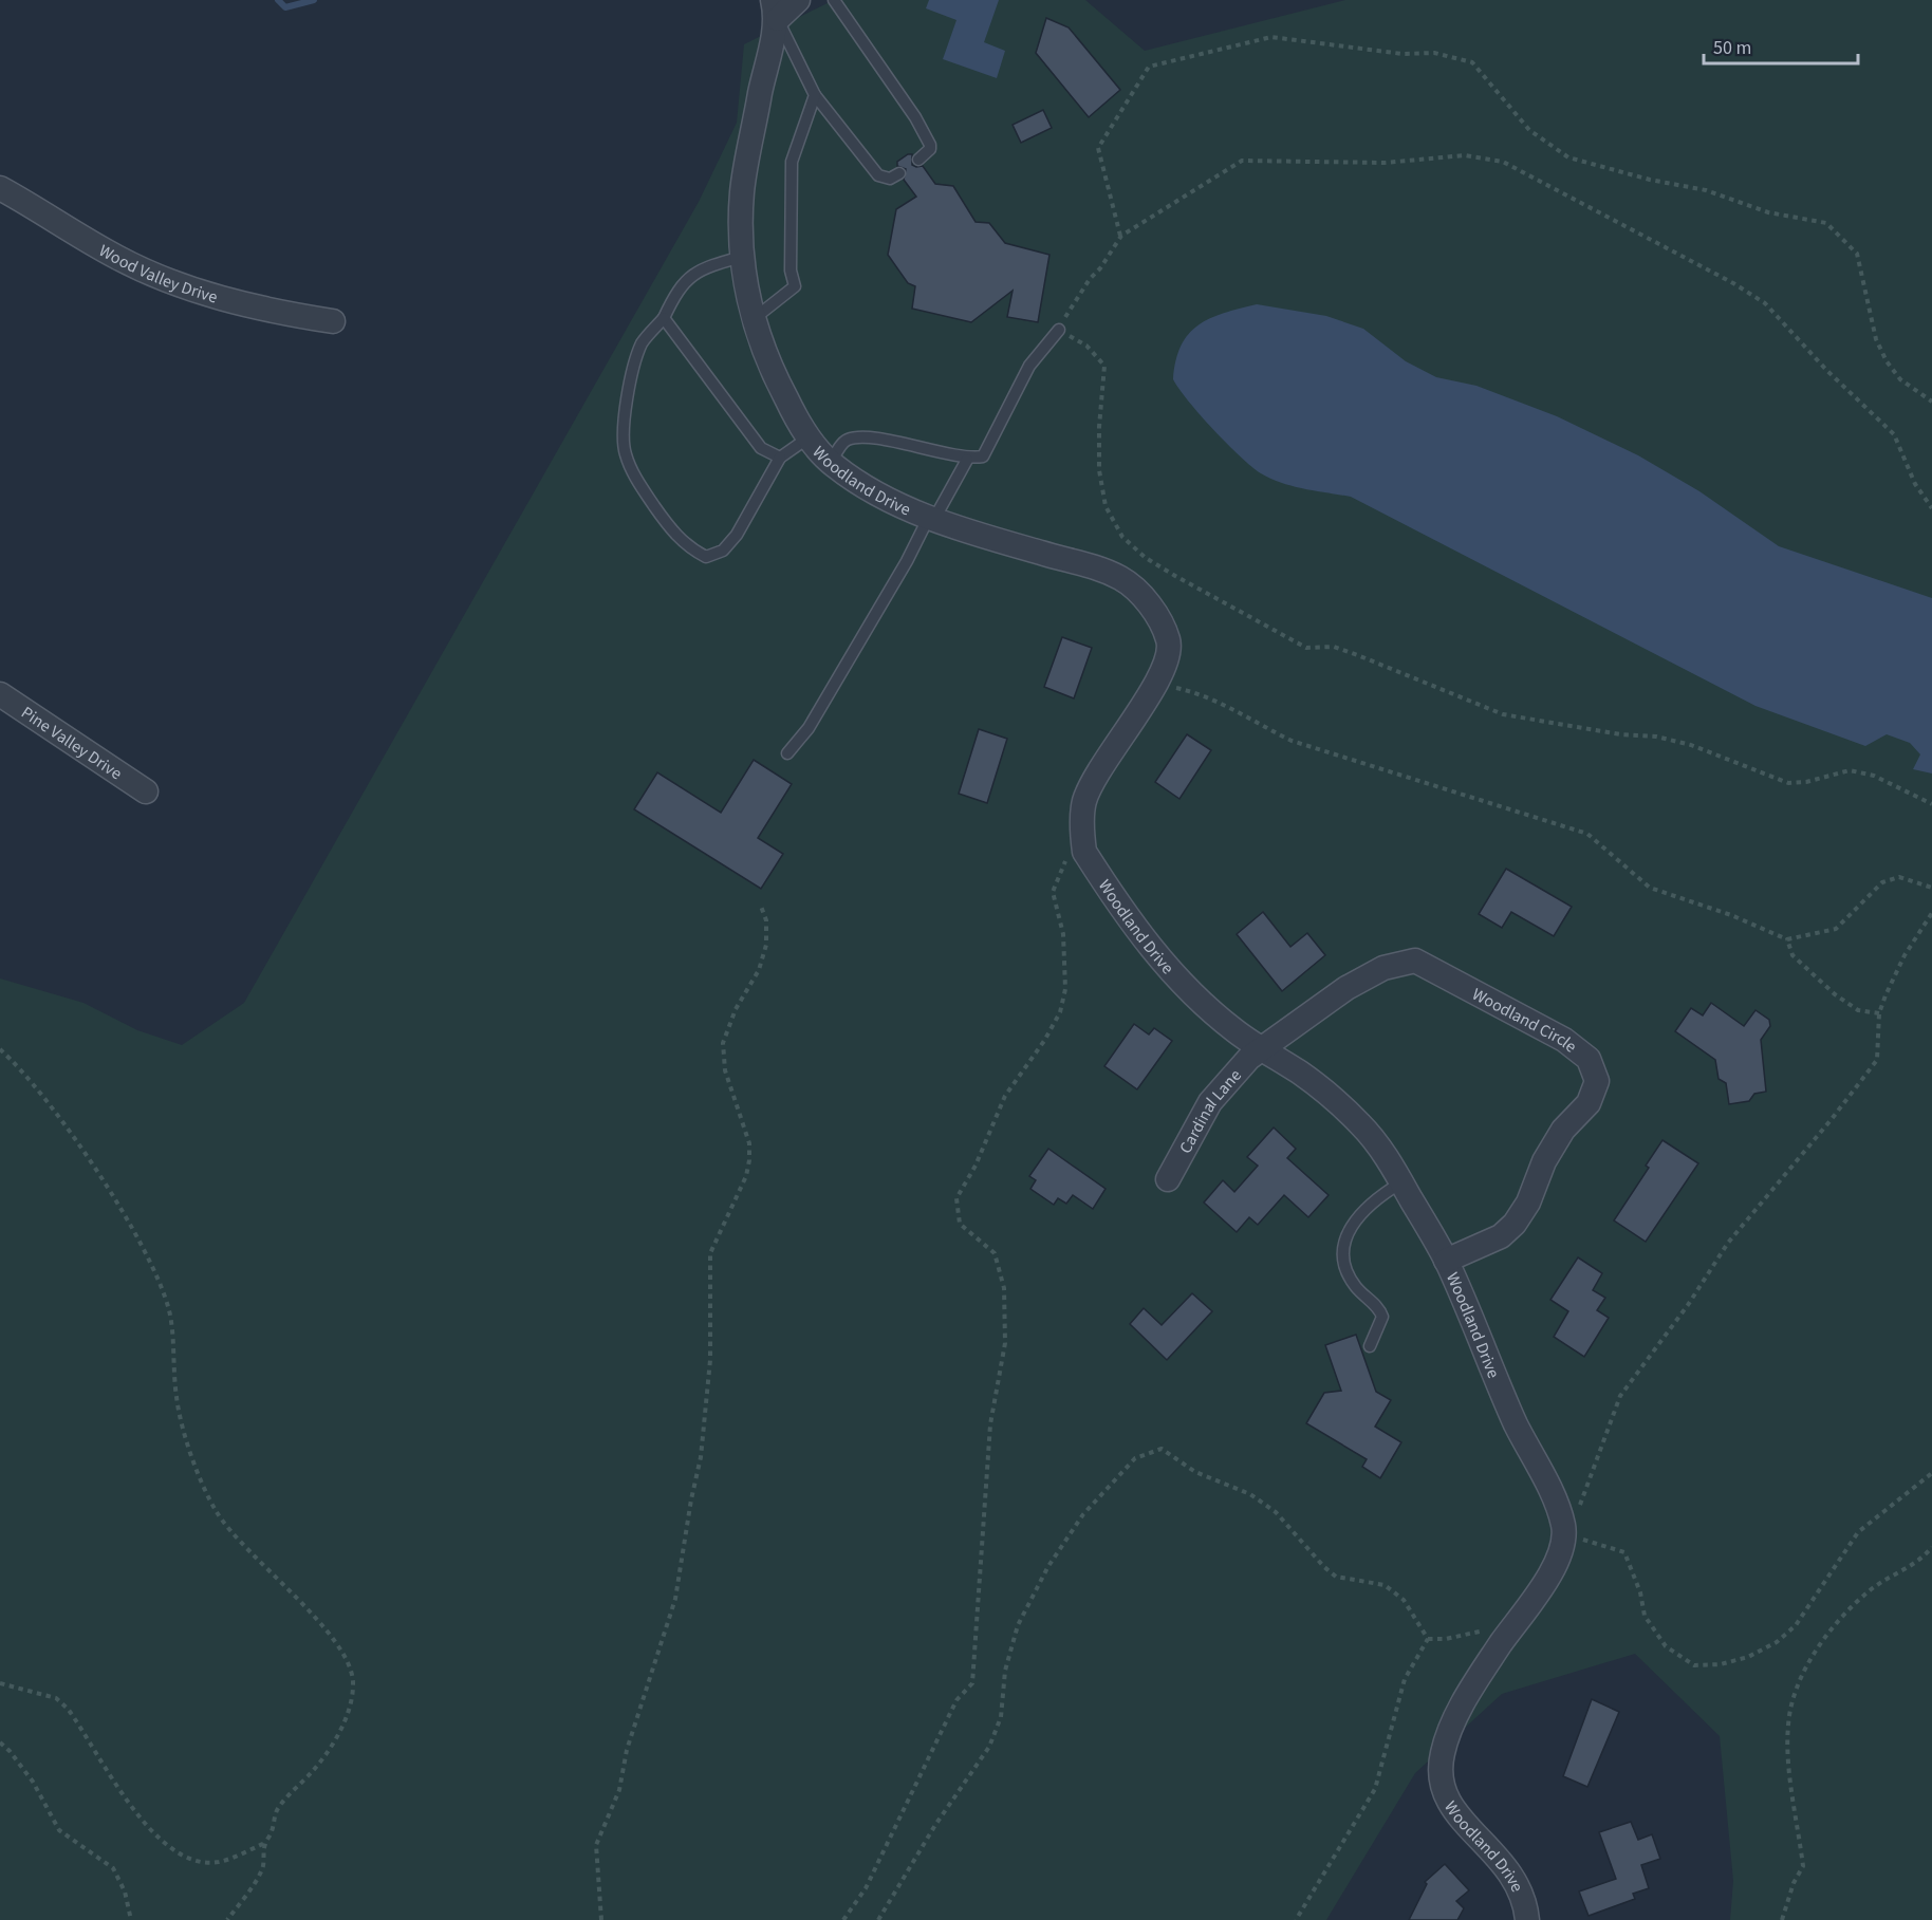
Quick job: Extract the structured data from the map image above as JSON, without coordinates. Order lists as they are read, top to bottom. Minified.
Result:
{"streets":{"street":["Wood Valley Drive","Woodland Drive","Pine Valley Drive","Woodland Circle","Cardinal Lane"]},"crossings":[["Woodland Drive","Woodland Circle"],["Woodland Drive","Cardinal Lane"],["Woodland Circle","Cardinal Lane"]],"scale_bar":"50 m"}
